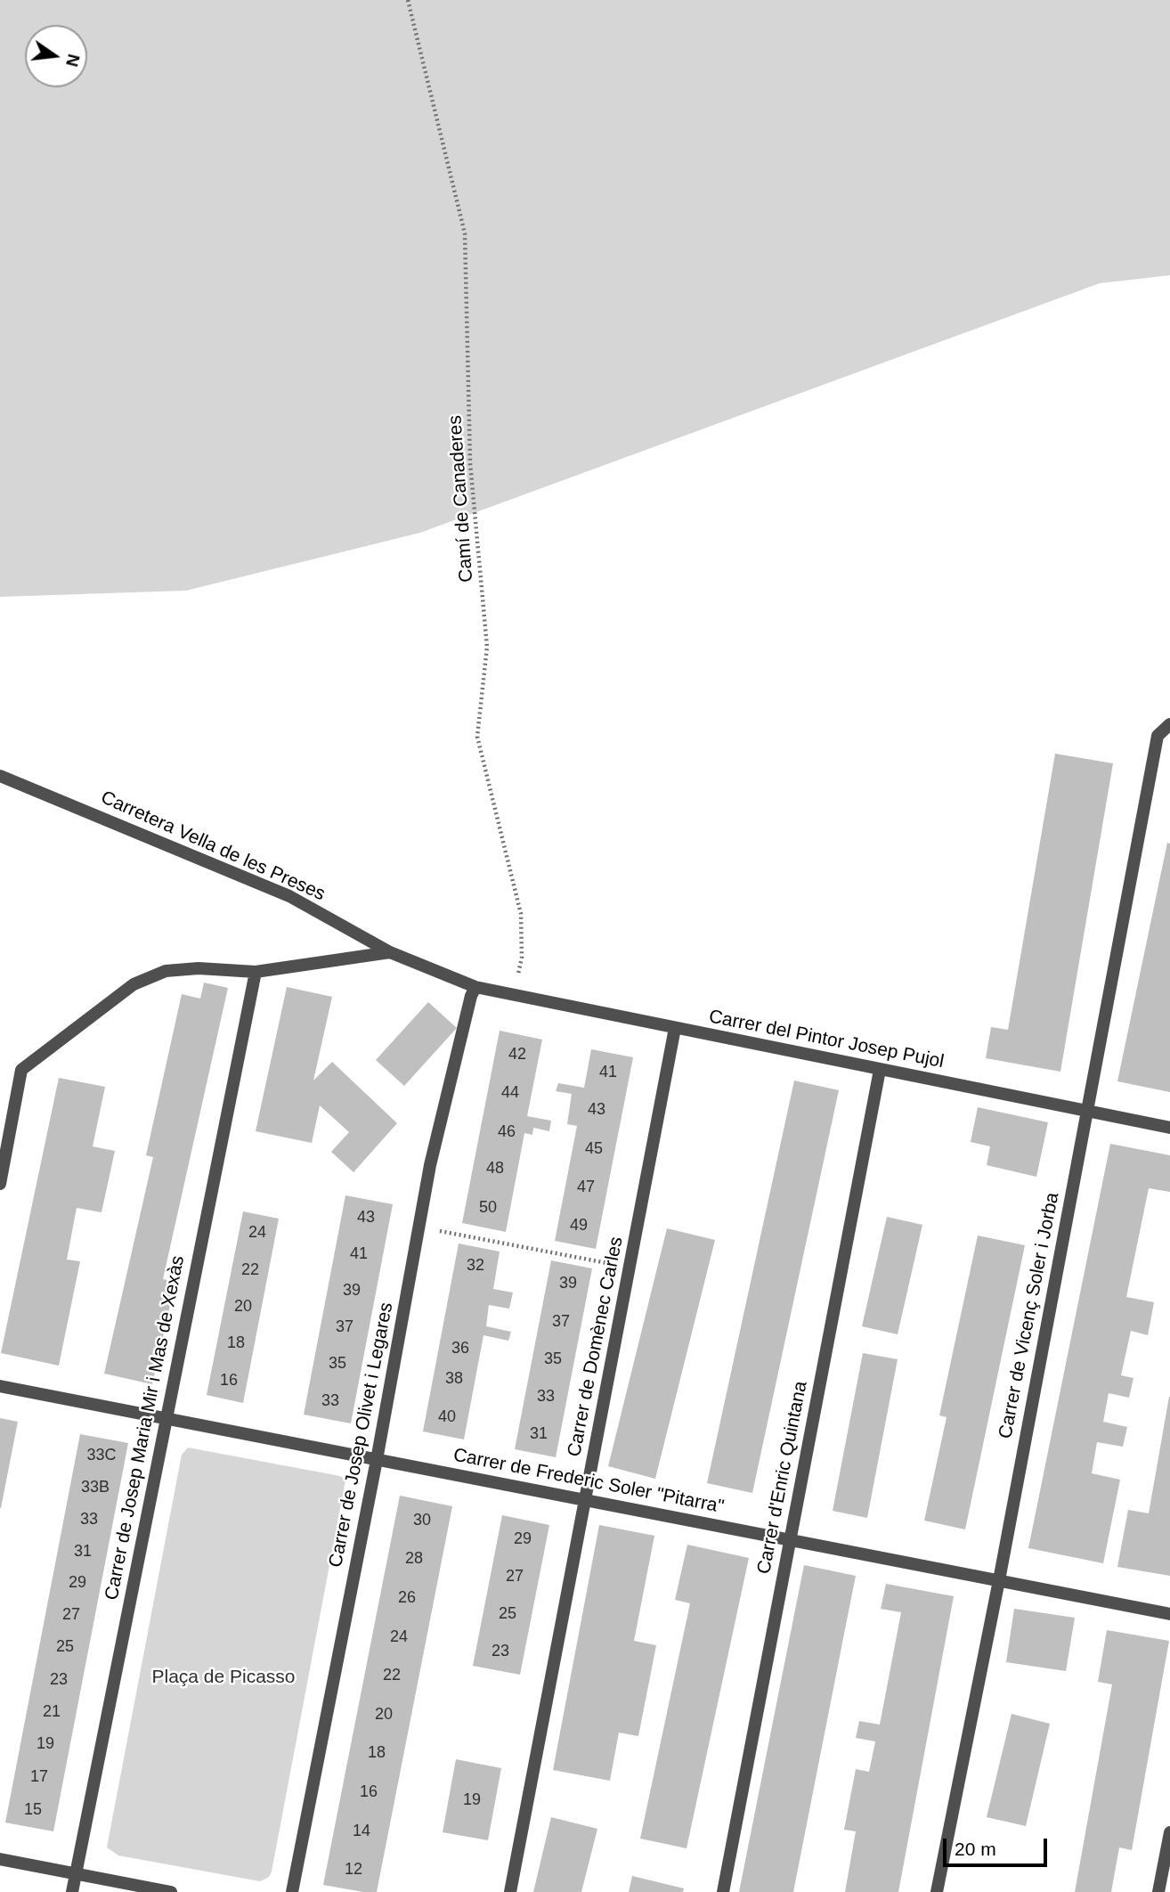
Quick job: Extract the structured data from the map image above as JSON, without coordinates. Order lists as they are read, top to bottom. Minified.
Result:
{"streets":{"street":["Carretera Vella de les Preses","Carrer del Pintor Josep Pujol","Carrer de Vicenç Soler i Jorba","Carrer de Domènec Carles","Carrer de Josep Maria Mir i Mas de Xexàs","Carrer de Josep Olivet i Legares","Carrer d'Enric Quintana","Carrer de Frederic Soler \"Pitarra\""],"path":["Camí de Canaderes"]},"crossings":[["Camí de Canaderes","Carrer del Pintor Josep Pujol"],["Carretera Vella de les Preses","Carrer del Pintor Josep Pujol"],["Carretera Vella de les Preses","Carrer de Josep Olivet i Legares"],["Carrer del Pintor Josep Pujol","Carrer de Vicenç Soler i Jorba"],["Carrer del Pintor Josep Pujol","Carrer de Domènec Carles"],["Carrer del Pintor Josep Pujol","Carrer de Josep Olivet i Legares"],["Carrer del Pintor Josep Pujol","Carrer d'Enric Quintana"],["Carrer de Vicenç Soler i Jorba","Carrer de Frederic Soler \"Pitarra\""],["Carrer de Domènec Carles","Carrer de Frederic Soler \"Pitarra\""],["Carrer de Josep Maria Mir i Mas de Xexàs","Carrer de Frederic Soler \"Pitarra\""],["Carrer de Josep Olivet i Legares","Carrer de Frederic Soler \"Pitarra\""],["Carrer d'Enric Quintana","Carrer de Frederic Soler \"Pitarra\""]],"parks":["Plaça de Picasso"],"house_numbers":["42","41","44","43","46","45","48","47","50","43","49","24","41","32","22","39","39","20","37","37","18","36","35","35","38","16","33","33","40","31","33C","33B","33","30","29","31","28","27","29","26","25","27","24","25","23","22","23","21","20","19","18","17","16","19","15","14","12"],"scale_bar":"20 m","north":"right"}
